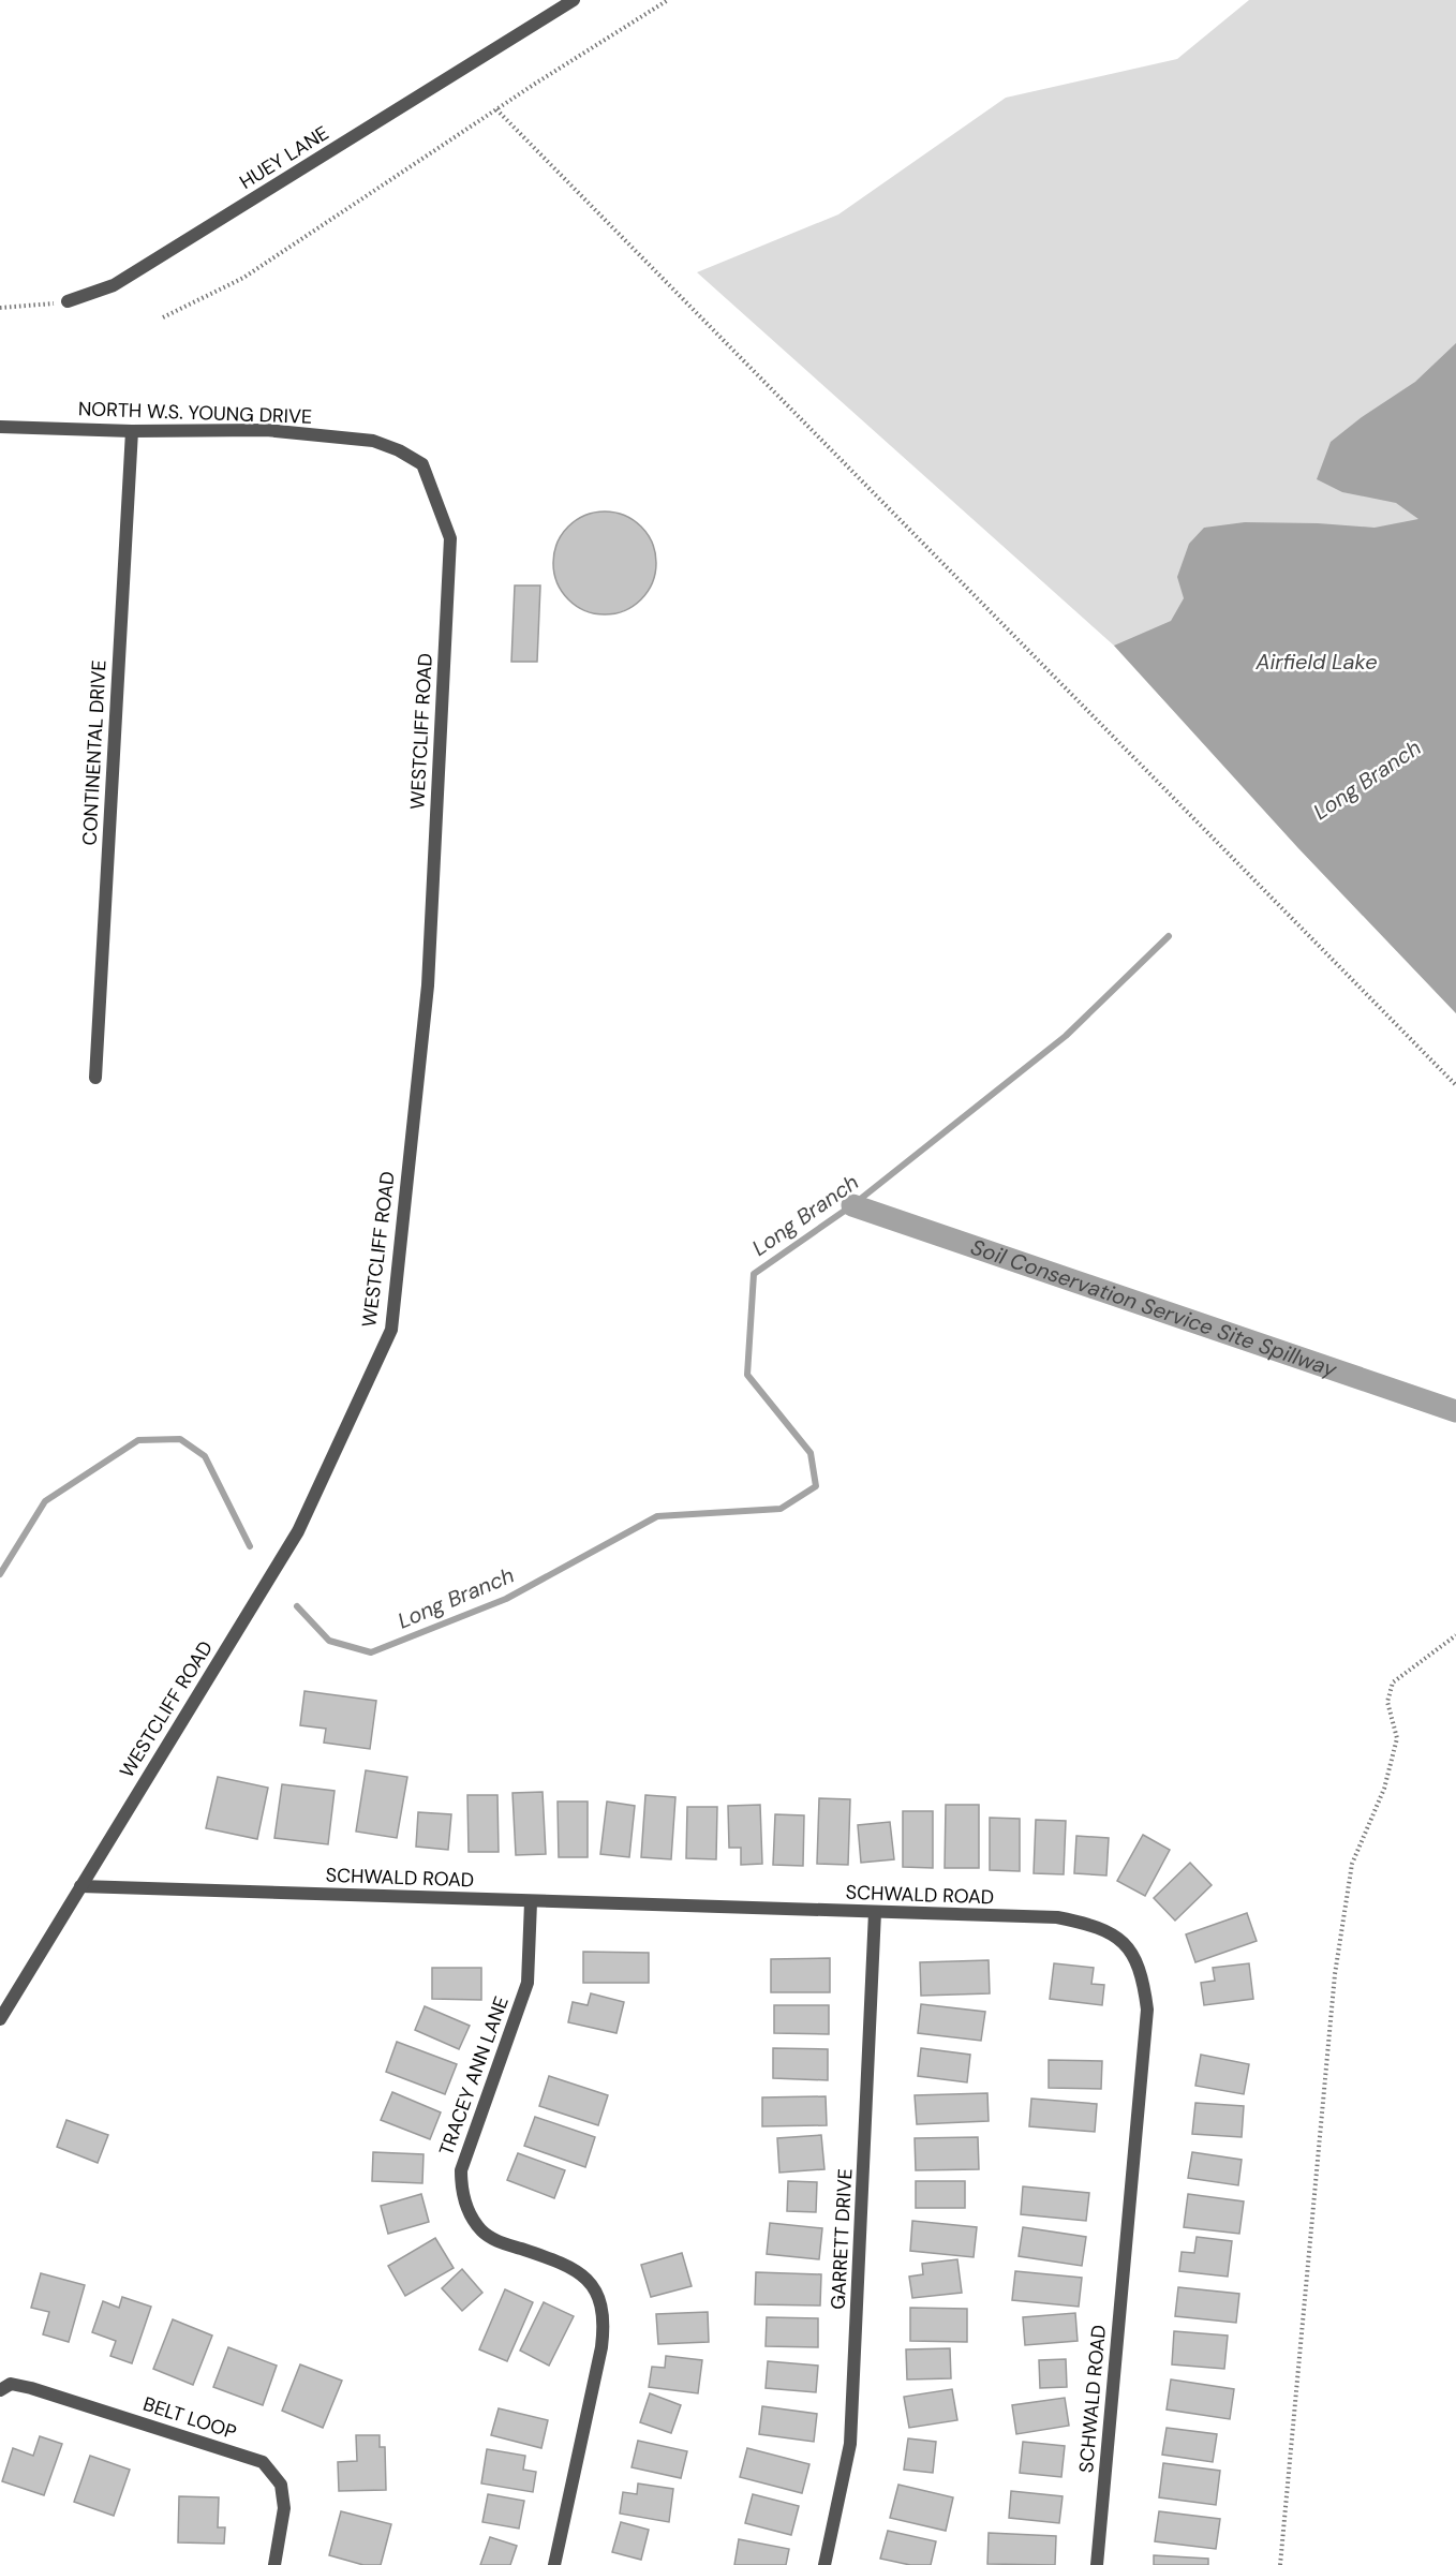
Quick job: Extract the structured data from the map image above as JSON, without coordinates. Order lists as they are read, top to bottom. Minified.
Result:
{"streets":{"street":["HUEY LANE","NORTH W.S. YOUNG DRIVE","WESTCLIFF ROAD","CONTINENTAL DRIVE","SCHWALD ROAD","TRACEY ANN LANE","GARRETT DRIVE","BELT LOOP"]},"crossings":[["NORTH W.S. YOUNG DRIVE","WESTCLIFF ROAD"],["NORTH W.S. YOUNG DRIVE","CONTINENTAL DRIVE"],["WESTCLIFF ROAD","SCHWALD ROAD"],["SCHWALD ROAD","TRACEY ANN LANE"],["SCHWALD ROAD","GARRETT DRIVE"]],"water":["Airfield Lake","Long Branch","Soil Conservation Service Site Spillway"]}
